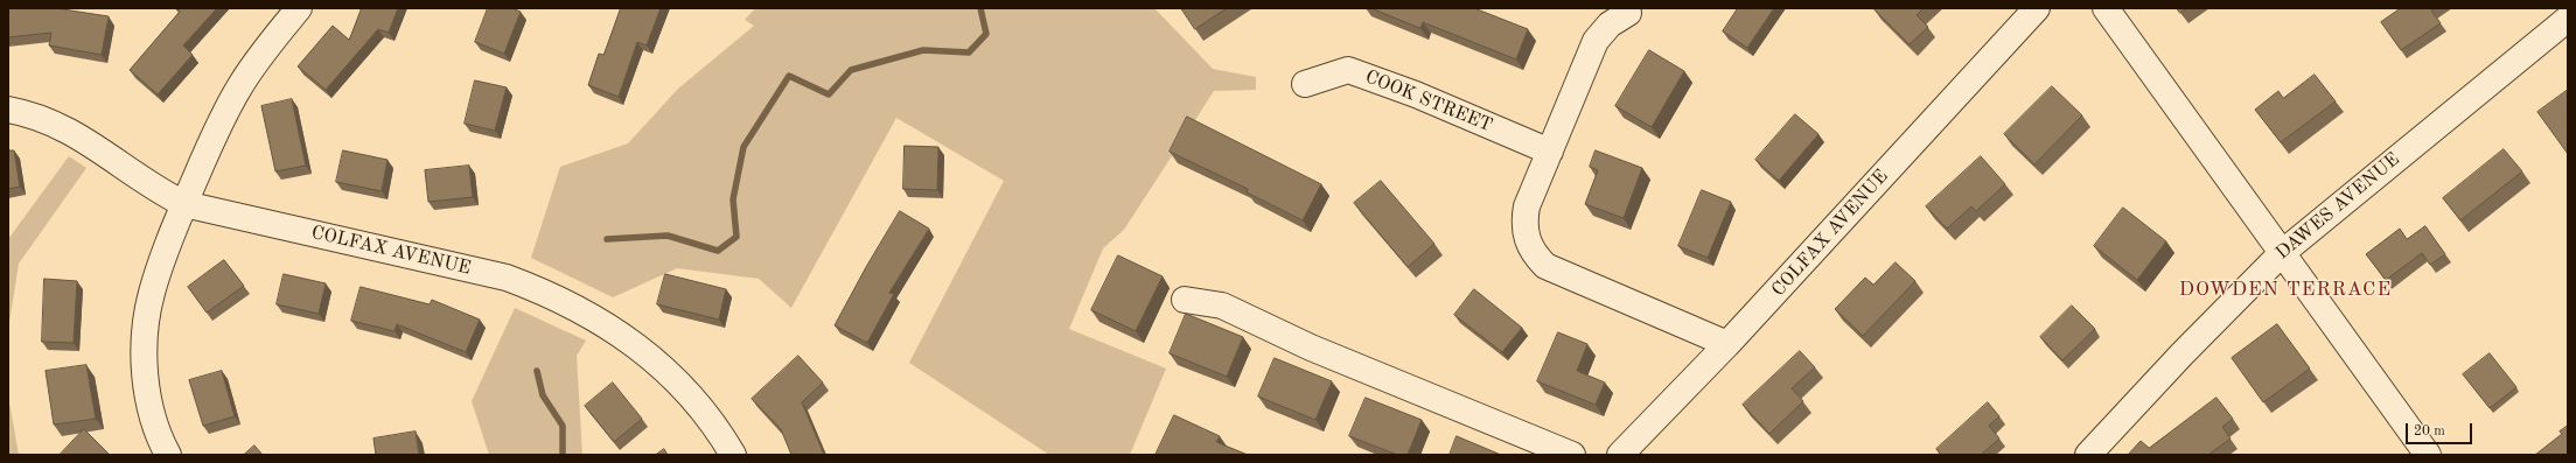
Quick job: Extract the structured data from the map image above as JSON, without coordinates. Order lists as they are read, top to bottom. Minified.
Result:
{"streets":{"street":["COOK STREET","DAWES AVENUE","COLFAX AVENUE"]},"districts":["DOWDEN TERRACE"],"scale_bar":"20 m"}
